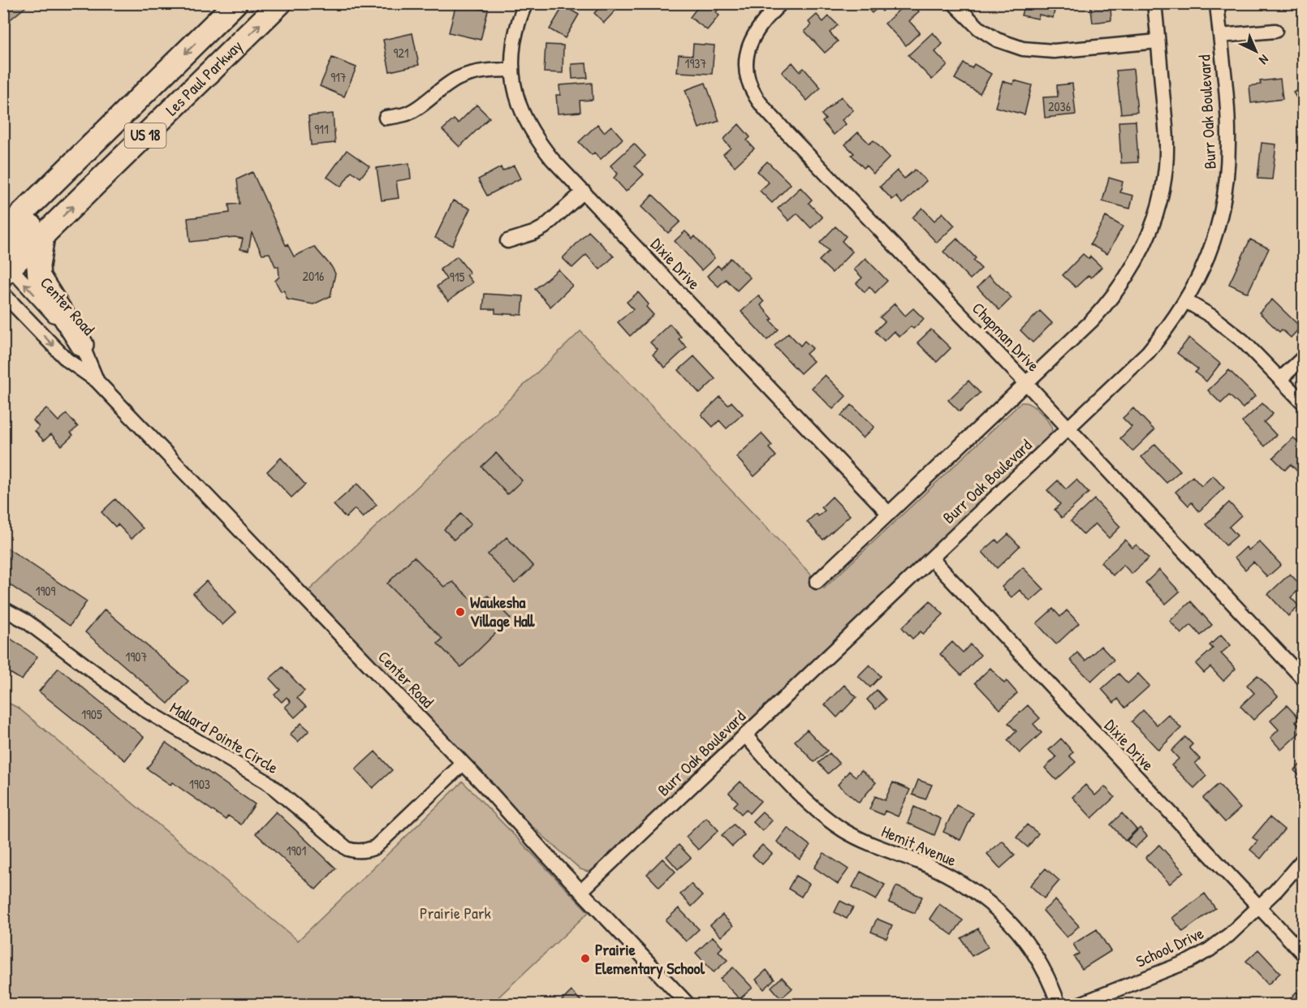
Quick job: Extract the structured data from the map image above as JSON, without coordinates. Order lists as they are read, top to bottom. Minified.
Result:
{"streets":{"main road":["Les Paul Parkway","US 18"],"street":["Burr Oak Boulevard","Dixie Drive","Center Road","Chapman Drive","Mallard Pointe Circle","Hemit Avenue","School Drive"]},"crossings":[["Les Paul Parkway","Center Road"],["Burr Oak Boulevard","Dixie Drive"],["Burr Oak Boulevard","Center Road"],["Burr Oak Boulevard","Chapman Drive"],["Burr Oak Boulevard","Hemit Avenue"],["Dixie Drive","School Drive"],["Center Road","Mallard Pointe Circle"]],"parks":["Prairie Park"],"places":["Waukesha Village Hall","Prairie Elementary School"],"house_numbers":["921","1937","917","2036","911","2016","915","1909","1907","1905","1903","1901"],"north":"bottom right"}
